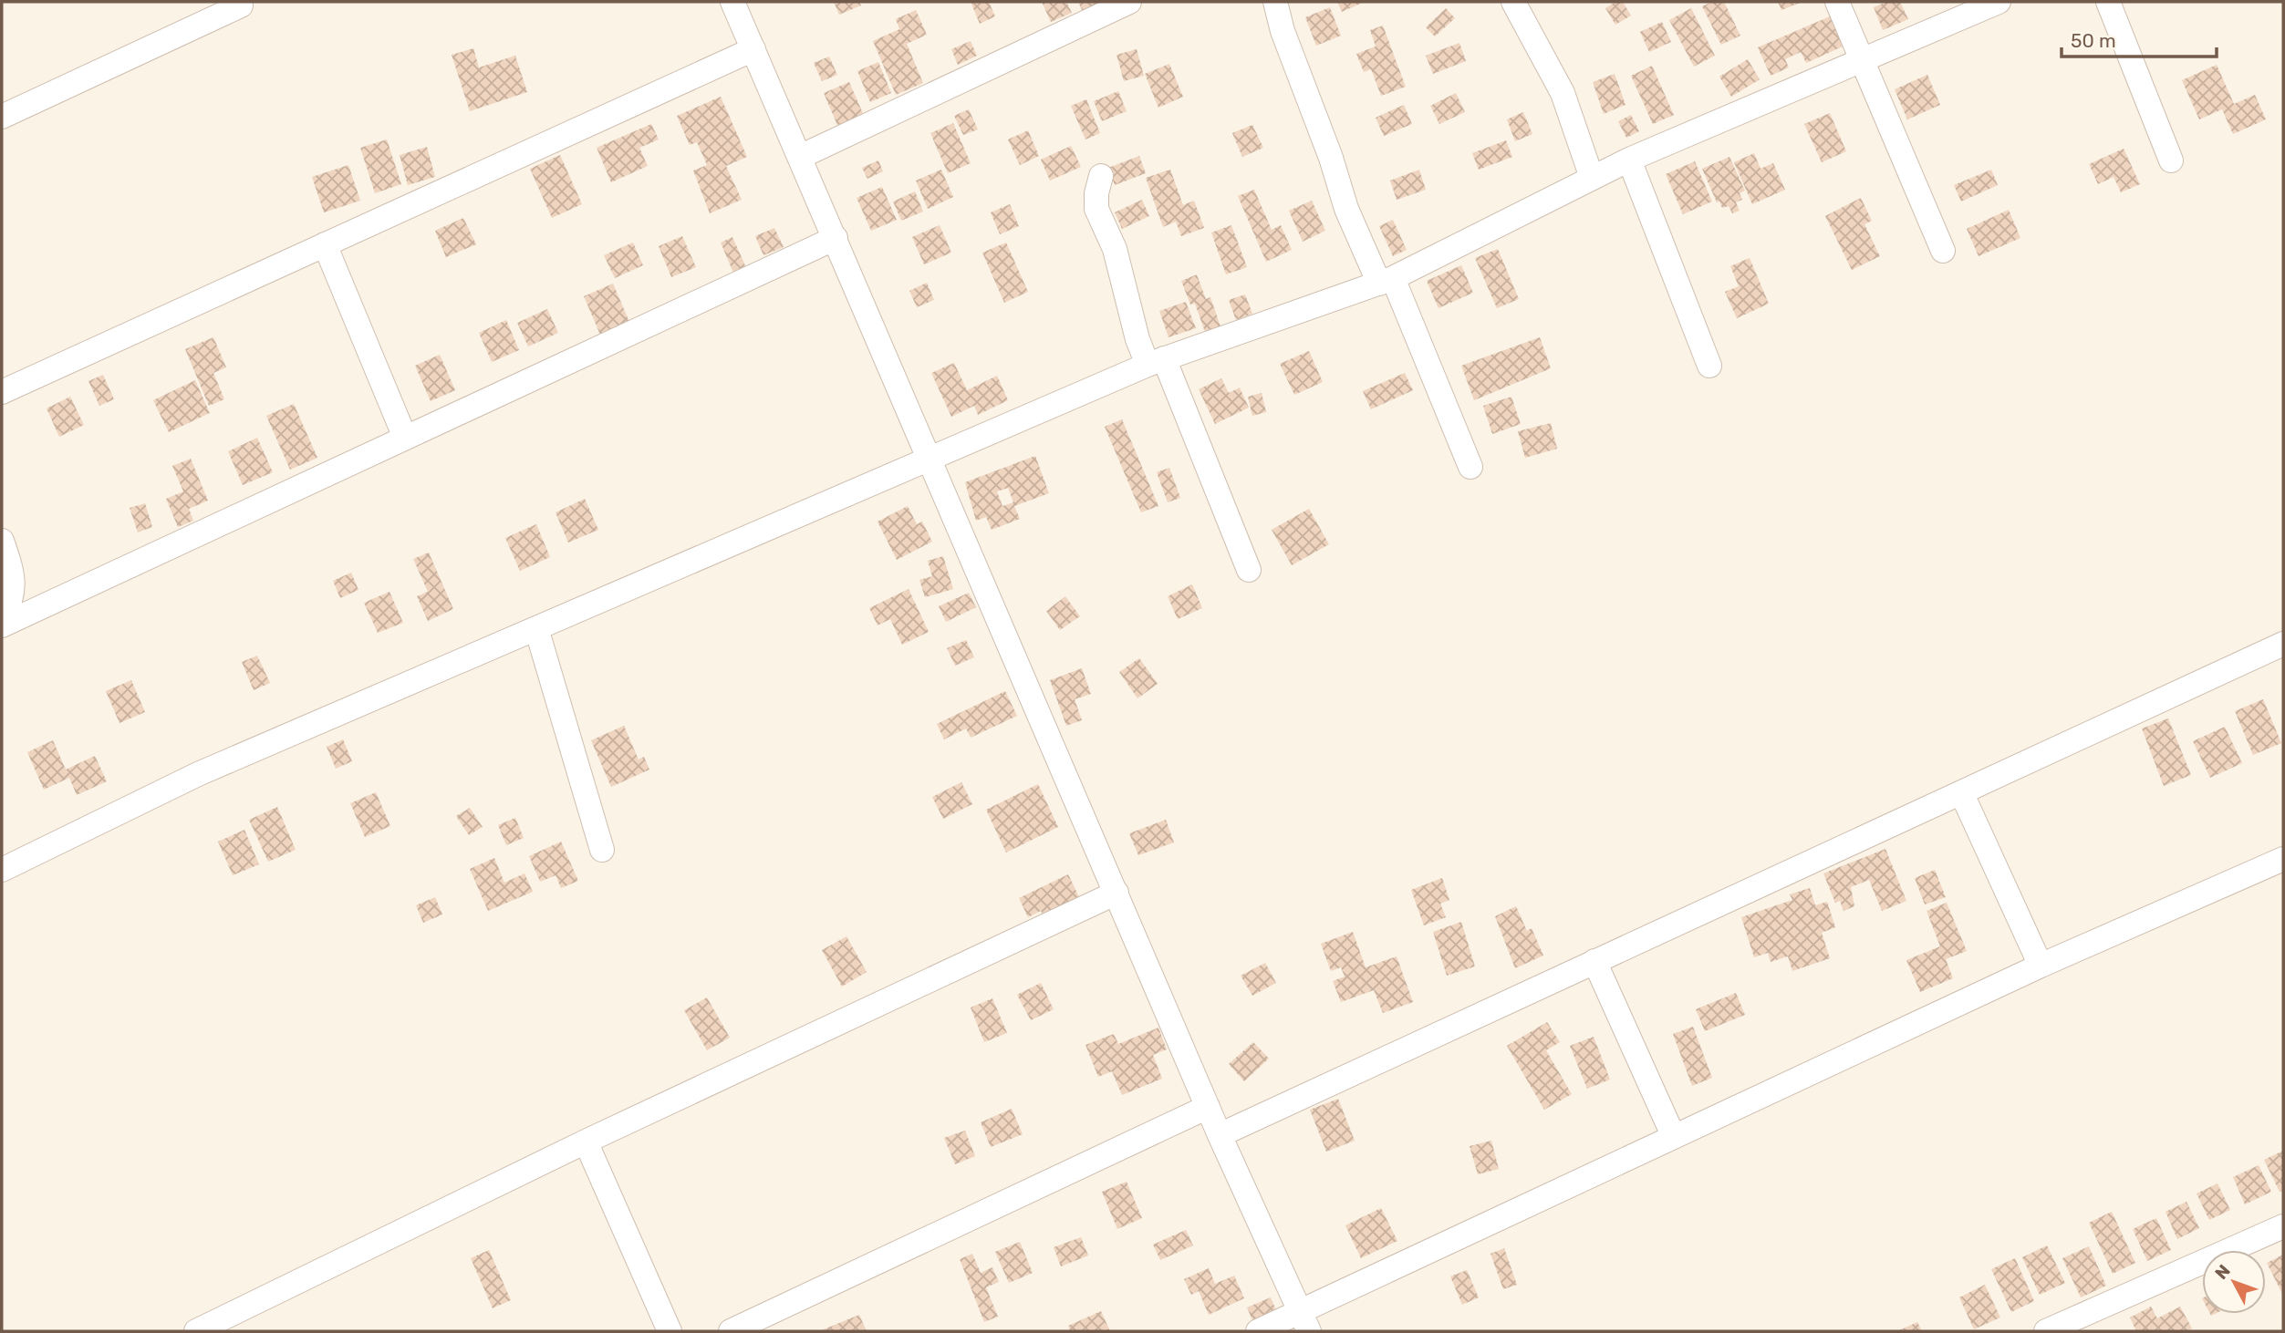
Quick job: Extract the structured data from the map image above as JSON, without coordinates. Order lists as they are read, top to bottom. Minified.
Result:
{"scale_bar":"50 m","north":"top left"}
